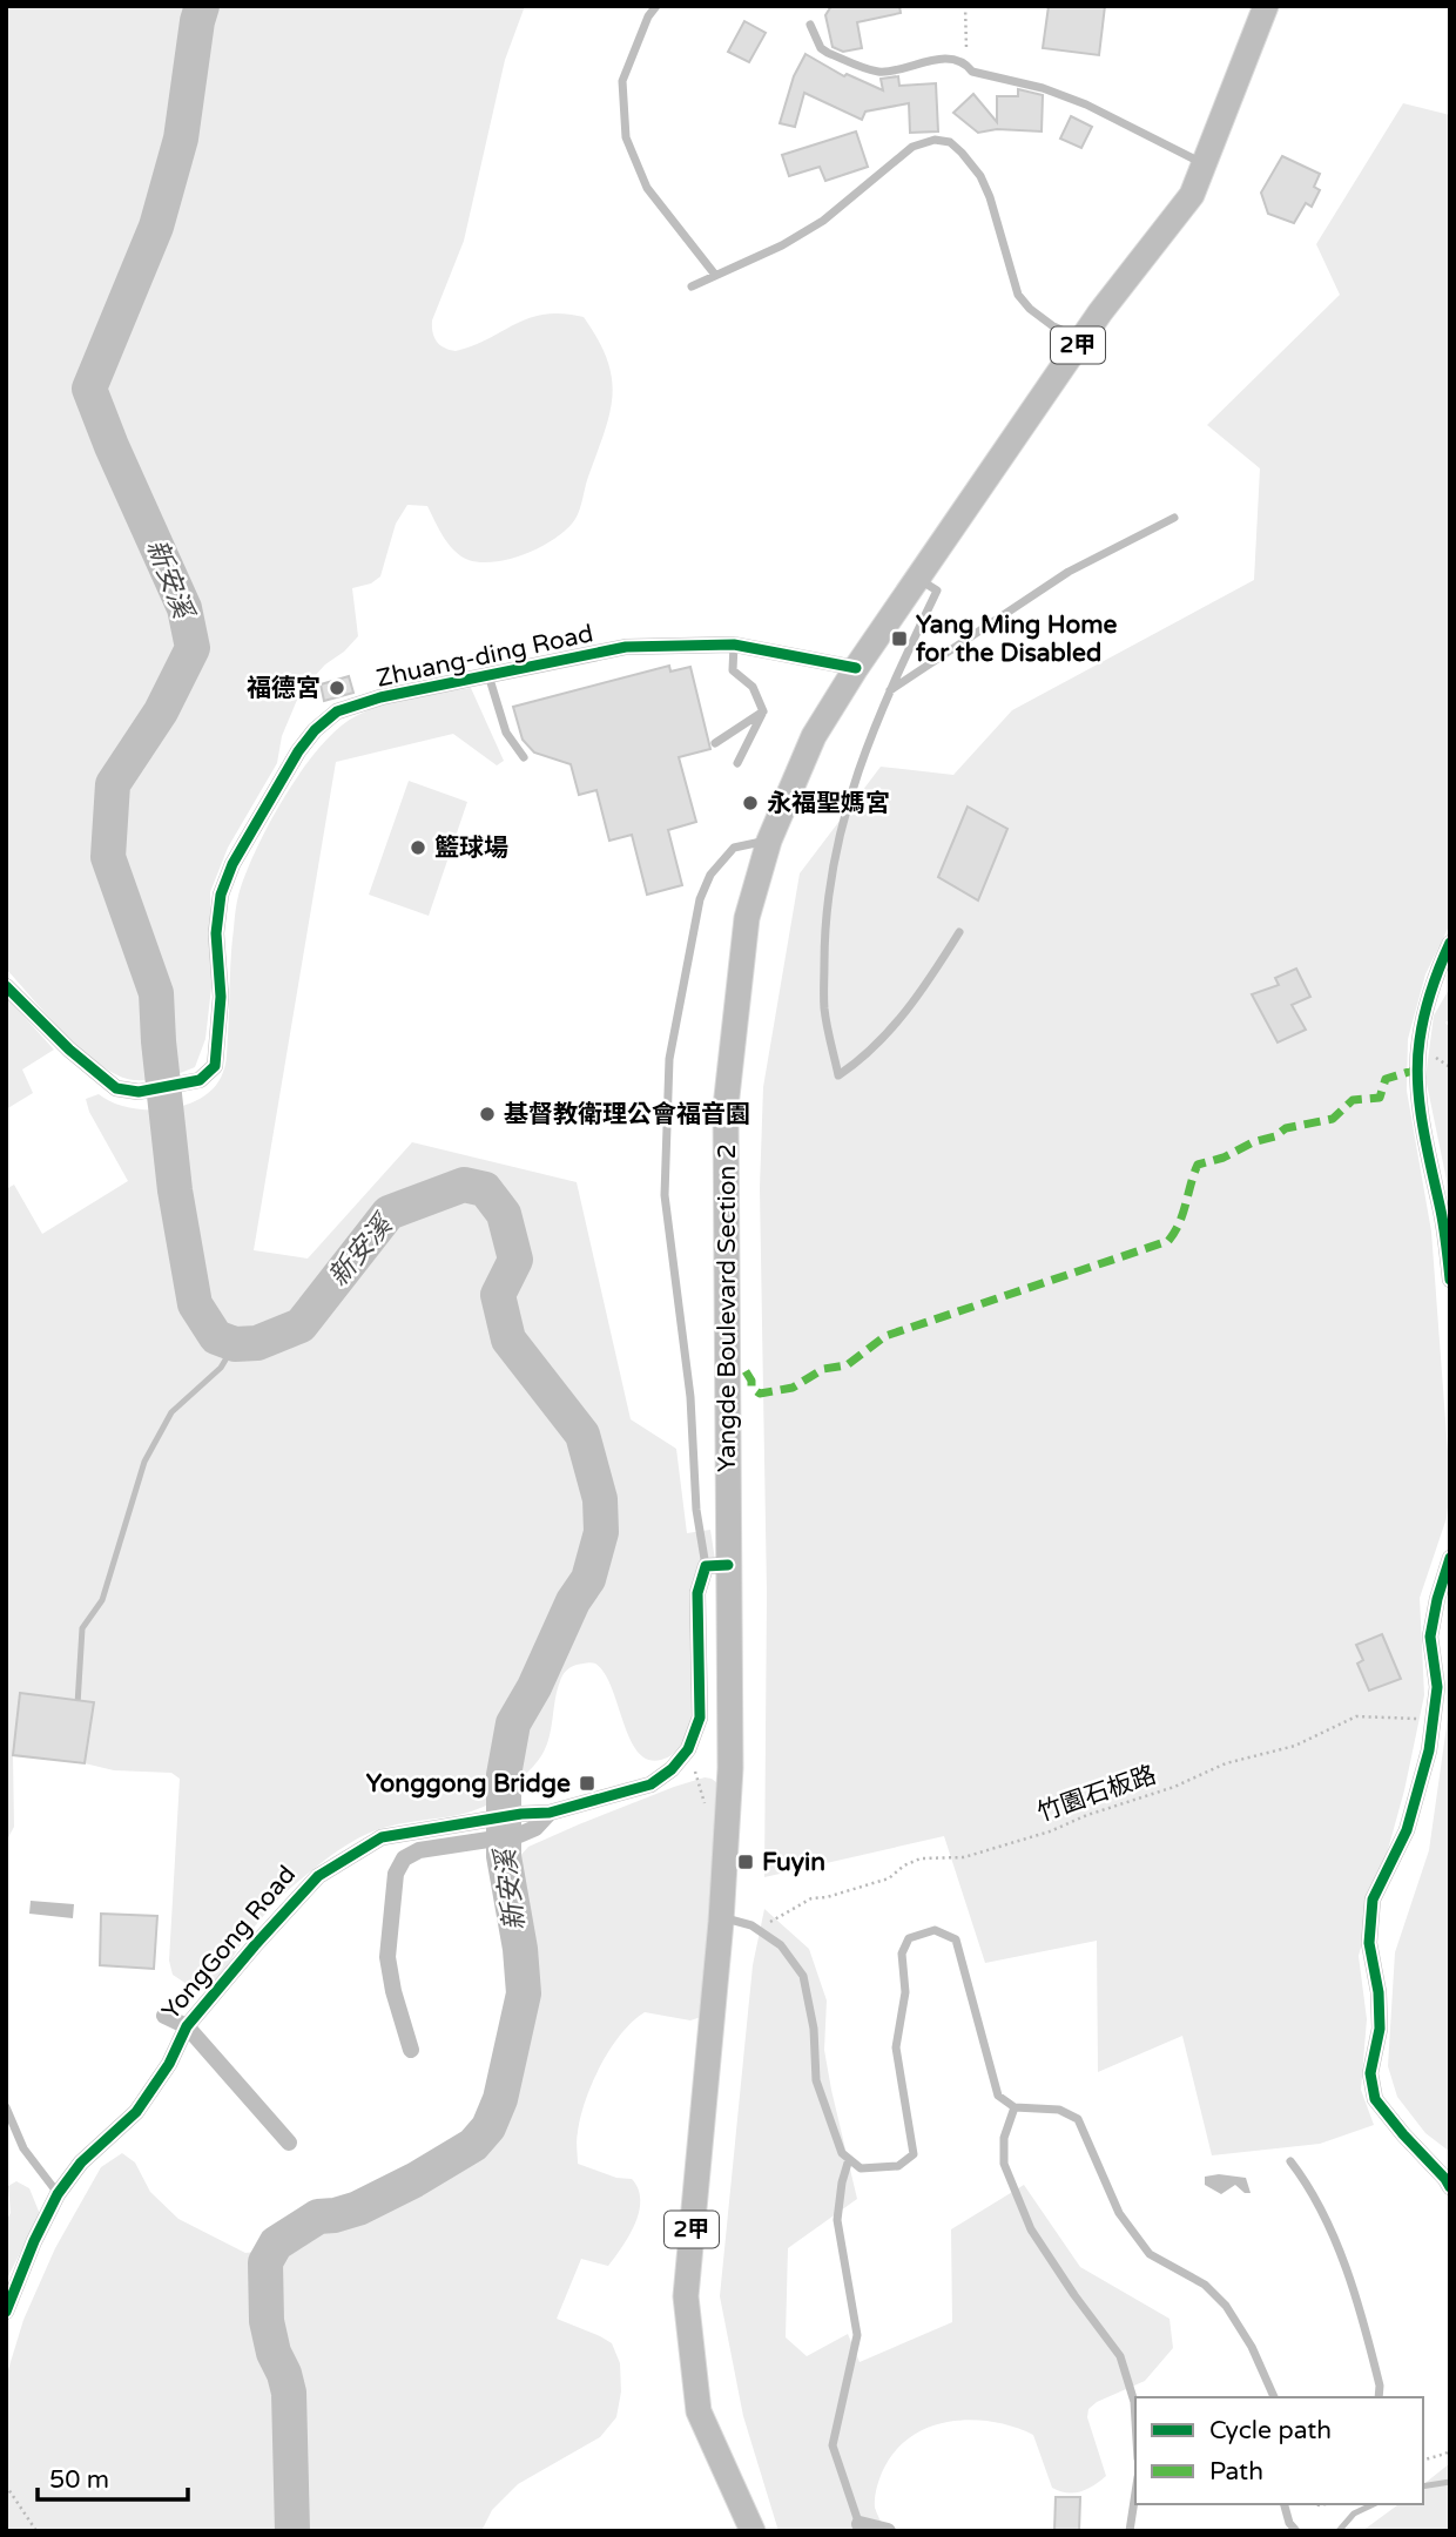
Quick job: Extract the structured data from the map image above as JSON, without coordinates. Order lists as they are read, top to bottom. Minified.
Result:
{"streets":{"main road":["2甲","Yangde Boulevard Section 2"],"street":["Zhuang-ding Road","YongGong Road"],"path":["竹園石板路"]},"crossings":[["2甲","Yangde Boulevard Section 2"],["Zhuang-ding Road","Yangde Boulevard Section 2"]],"water":["新安溪"],"places":{"transit":["Yang Ming Home for the Disabled","Yonggong Bridge","Fuyin"],"other":["福德宮","永福聖媽宮","籃球場","基督教衛理公會福音園"]},"legend":["Cycle path","Path"],"scale_bar":"50 m"}
